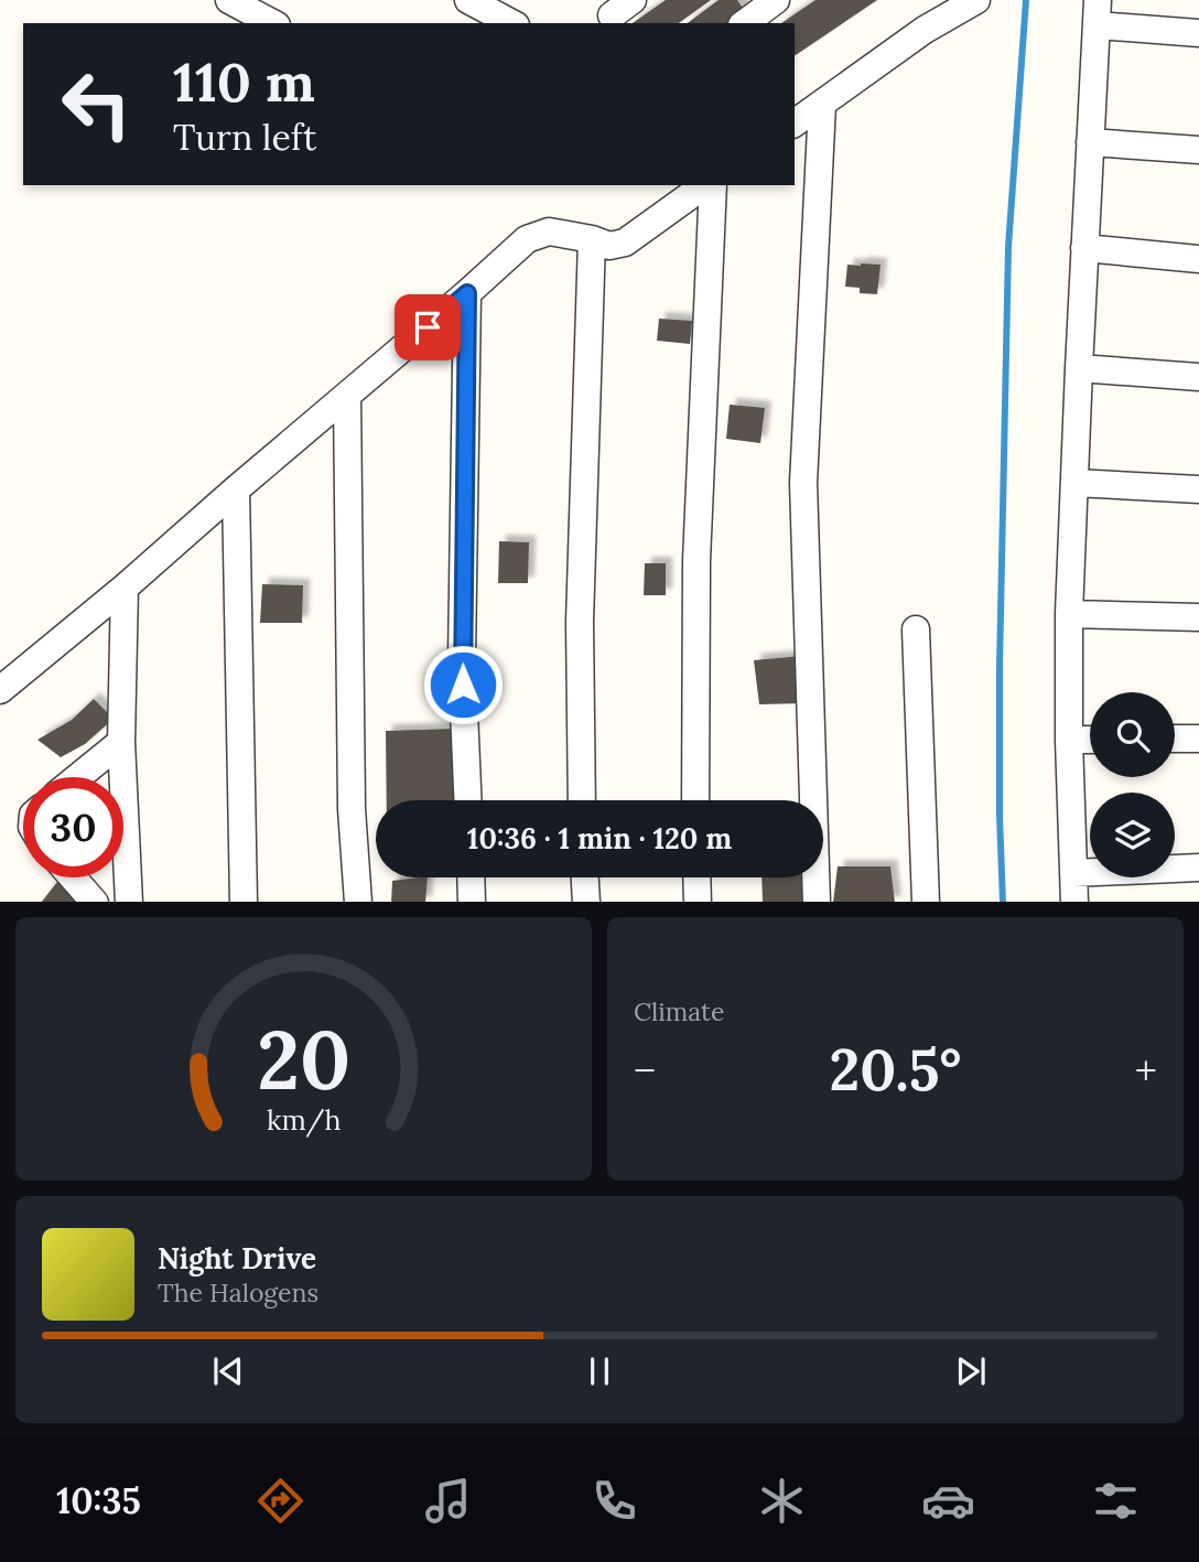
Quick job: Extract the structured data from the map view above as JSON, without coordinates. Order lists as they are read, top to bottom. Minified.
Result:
{"page":{"turn":["110 m","Turn left"],"limit":"30","trip":"10:36 · 1 min · 120 m","tile":"Climate","heat":["−","20.5°","+"],"song":["Night Drive","The Halogens"],"tabs":"10:35","gauge":["20","km/h"]}}
